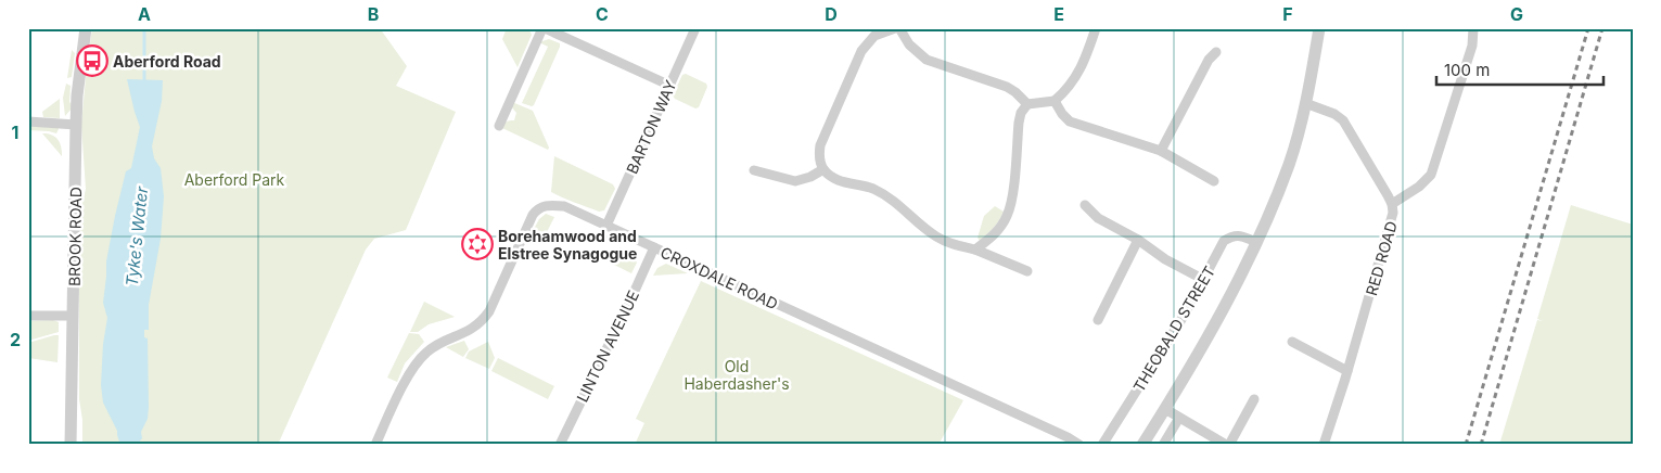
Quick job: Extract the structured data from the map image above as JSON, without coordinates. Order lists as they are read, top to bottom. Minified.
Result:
{"streets":{"street":["BARTON WAY","BROOK ROAD","RED ROAD","CROXDALE ROAD","THEOBALD STREET","LINTON AVENUE"]},"crossings":[["BARTON WAY","CROXDALE ROAD"],["RED ROAD","THEOBALD STREET"],["CROXDALE ROAD","LINTON AVENUE"]],"water":["Tyke's Water"],"parks":["Aberford Park","Old Haberdasher's"],"places":{"bus stop":["Aberford Road"],"synagogue":["Borehamwood and Elstree Synagogue"]},"scale_bar":"100 m","grid":{"columns":["A","B","C","D","E","F","G"],"rows":["1","2"]}}
